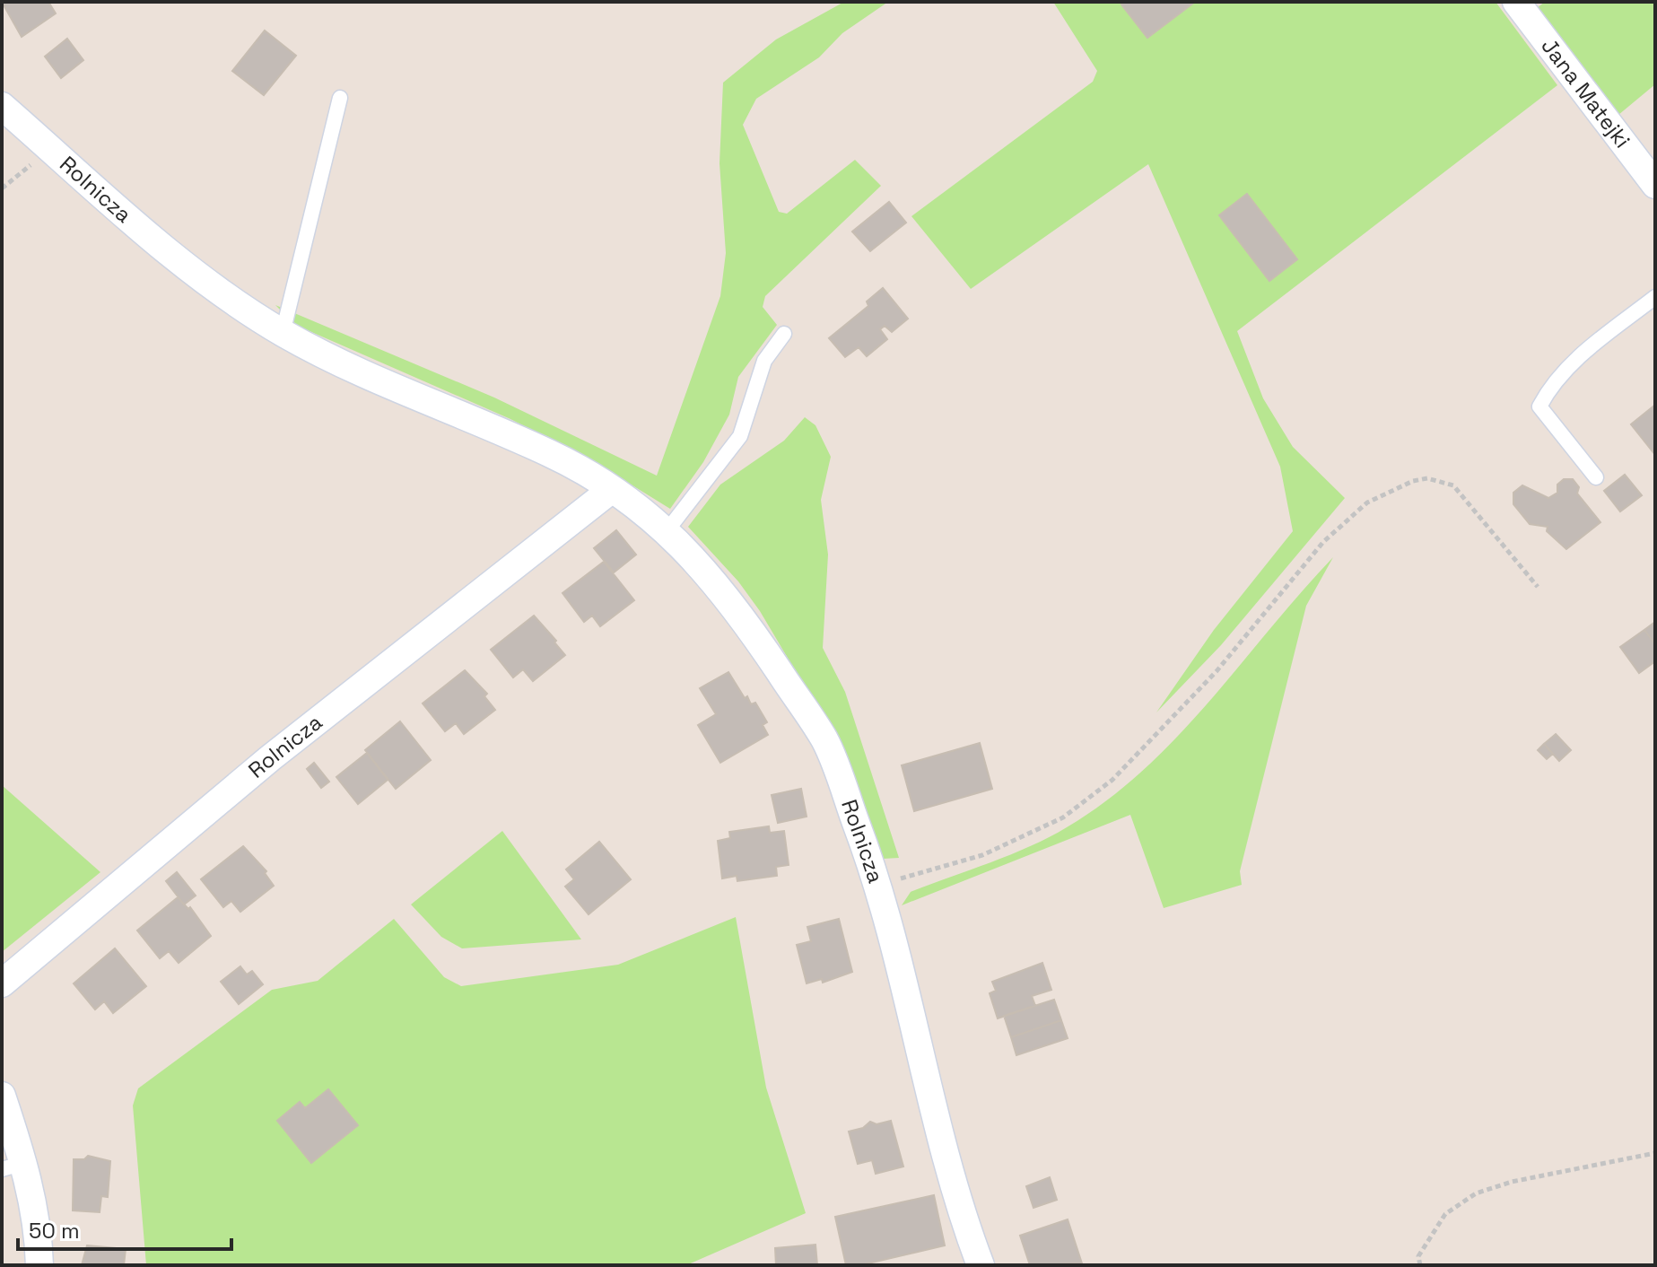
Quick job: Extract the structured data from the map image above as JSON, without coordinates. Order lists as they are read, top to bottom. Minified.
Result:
{"streets":{"street":["Jana Matejki","Rolnicza"]},"scale_bar":"50 m"}
